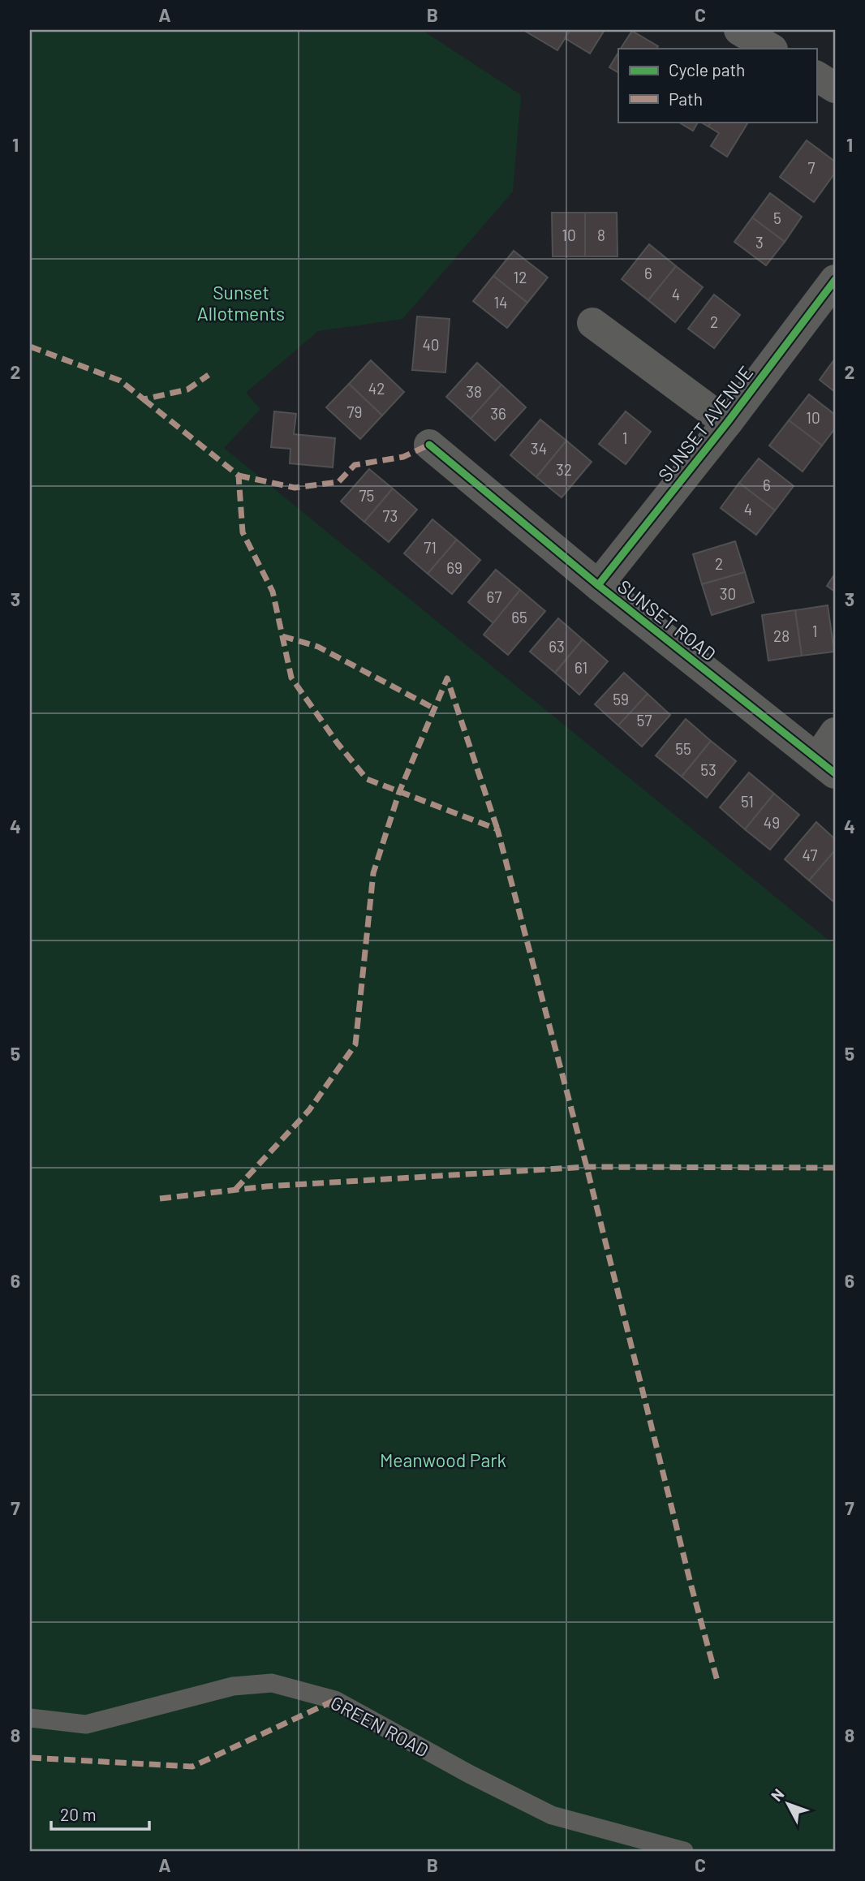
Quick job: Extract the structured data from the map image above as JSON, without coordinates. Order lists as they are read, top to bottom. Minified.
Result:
{"streets":{"street":["SUNSET AVENUE","SUNSET ROAD"],"lane":["GREEN ROAD"]},"crossings":[["SUNSET AVENUE","SUNSET ROAD"]],"parks":["Sunset Allotments","Meanwood Park"],"house_numbers":["7","5","10","8","3","6","12","4","14","2","40","42","38","79","36","10","1","34","32","6","75","4","73","71","2","69","30","67","65","1","28","63","61","59","57","55","53","51","49","47"],"legend":["Cycle path","Path"],"scale_bar":"20 m","north":"top left","grid":{"columns":["A","B","C"],"rows":["1","2","3","4","5","6","7","8"]}}
